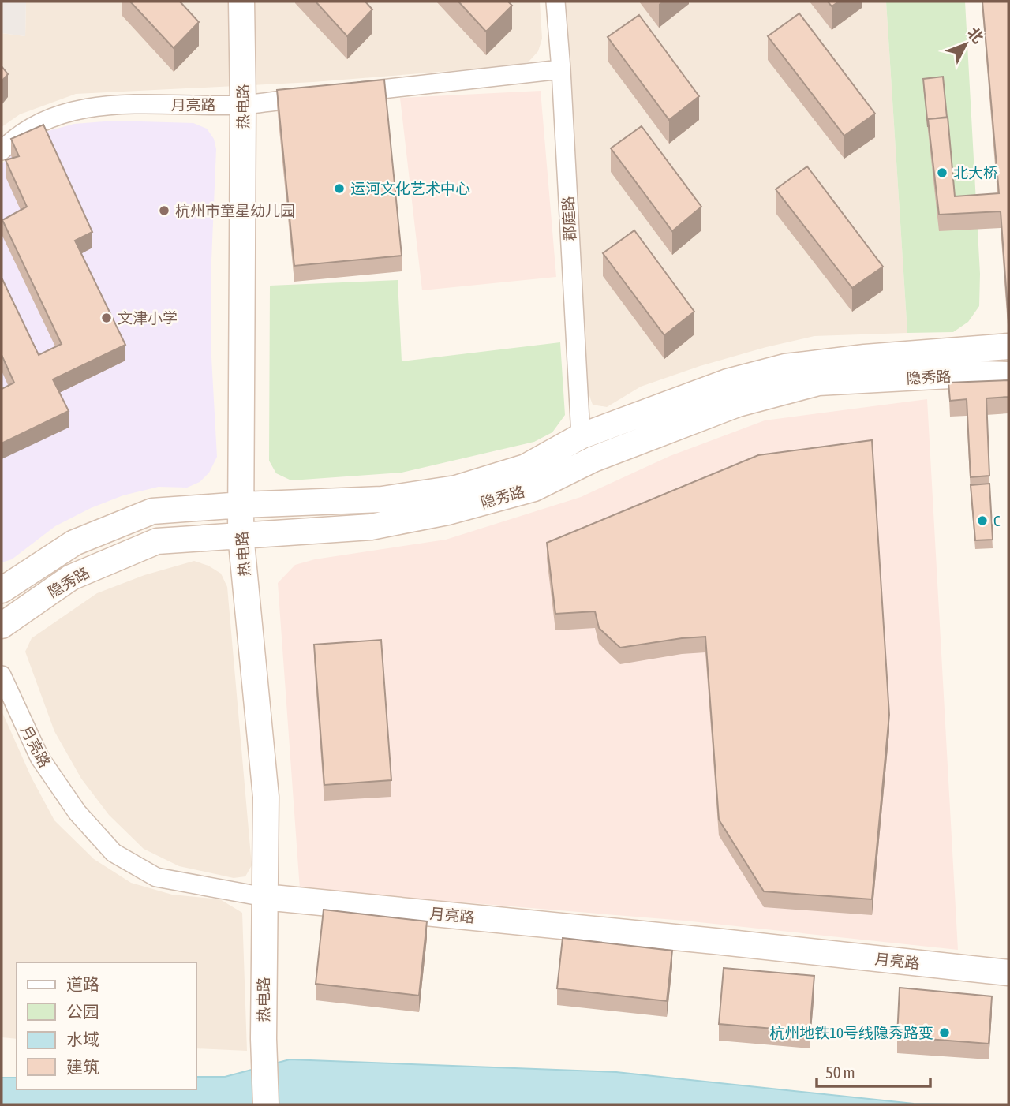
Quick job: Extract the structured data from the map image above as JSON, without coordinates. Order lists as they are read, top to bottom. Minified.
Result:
{"streets":{"main road":["月亮路","热电路","隐秀路"],"street":["郡庭路"]},"crossings":[["月亮路","热电路"],["热电路","隐秀路"],["郡庭路","隐秀路"]],"places":["北大桥","运河文化艺术中心","杭州市童星幼儿园","文津小学","C","杭州地铁10号线隐秀路变"],"legend":["道路","公园","水域","建筑"],"scale_bar":"50 m","north":"top right"}
